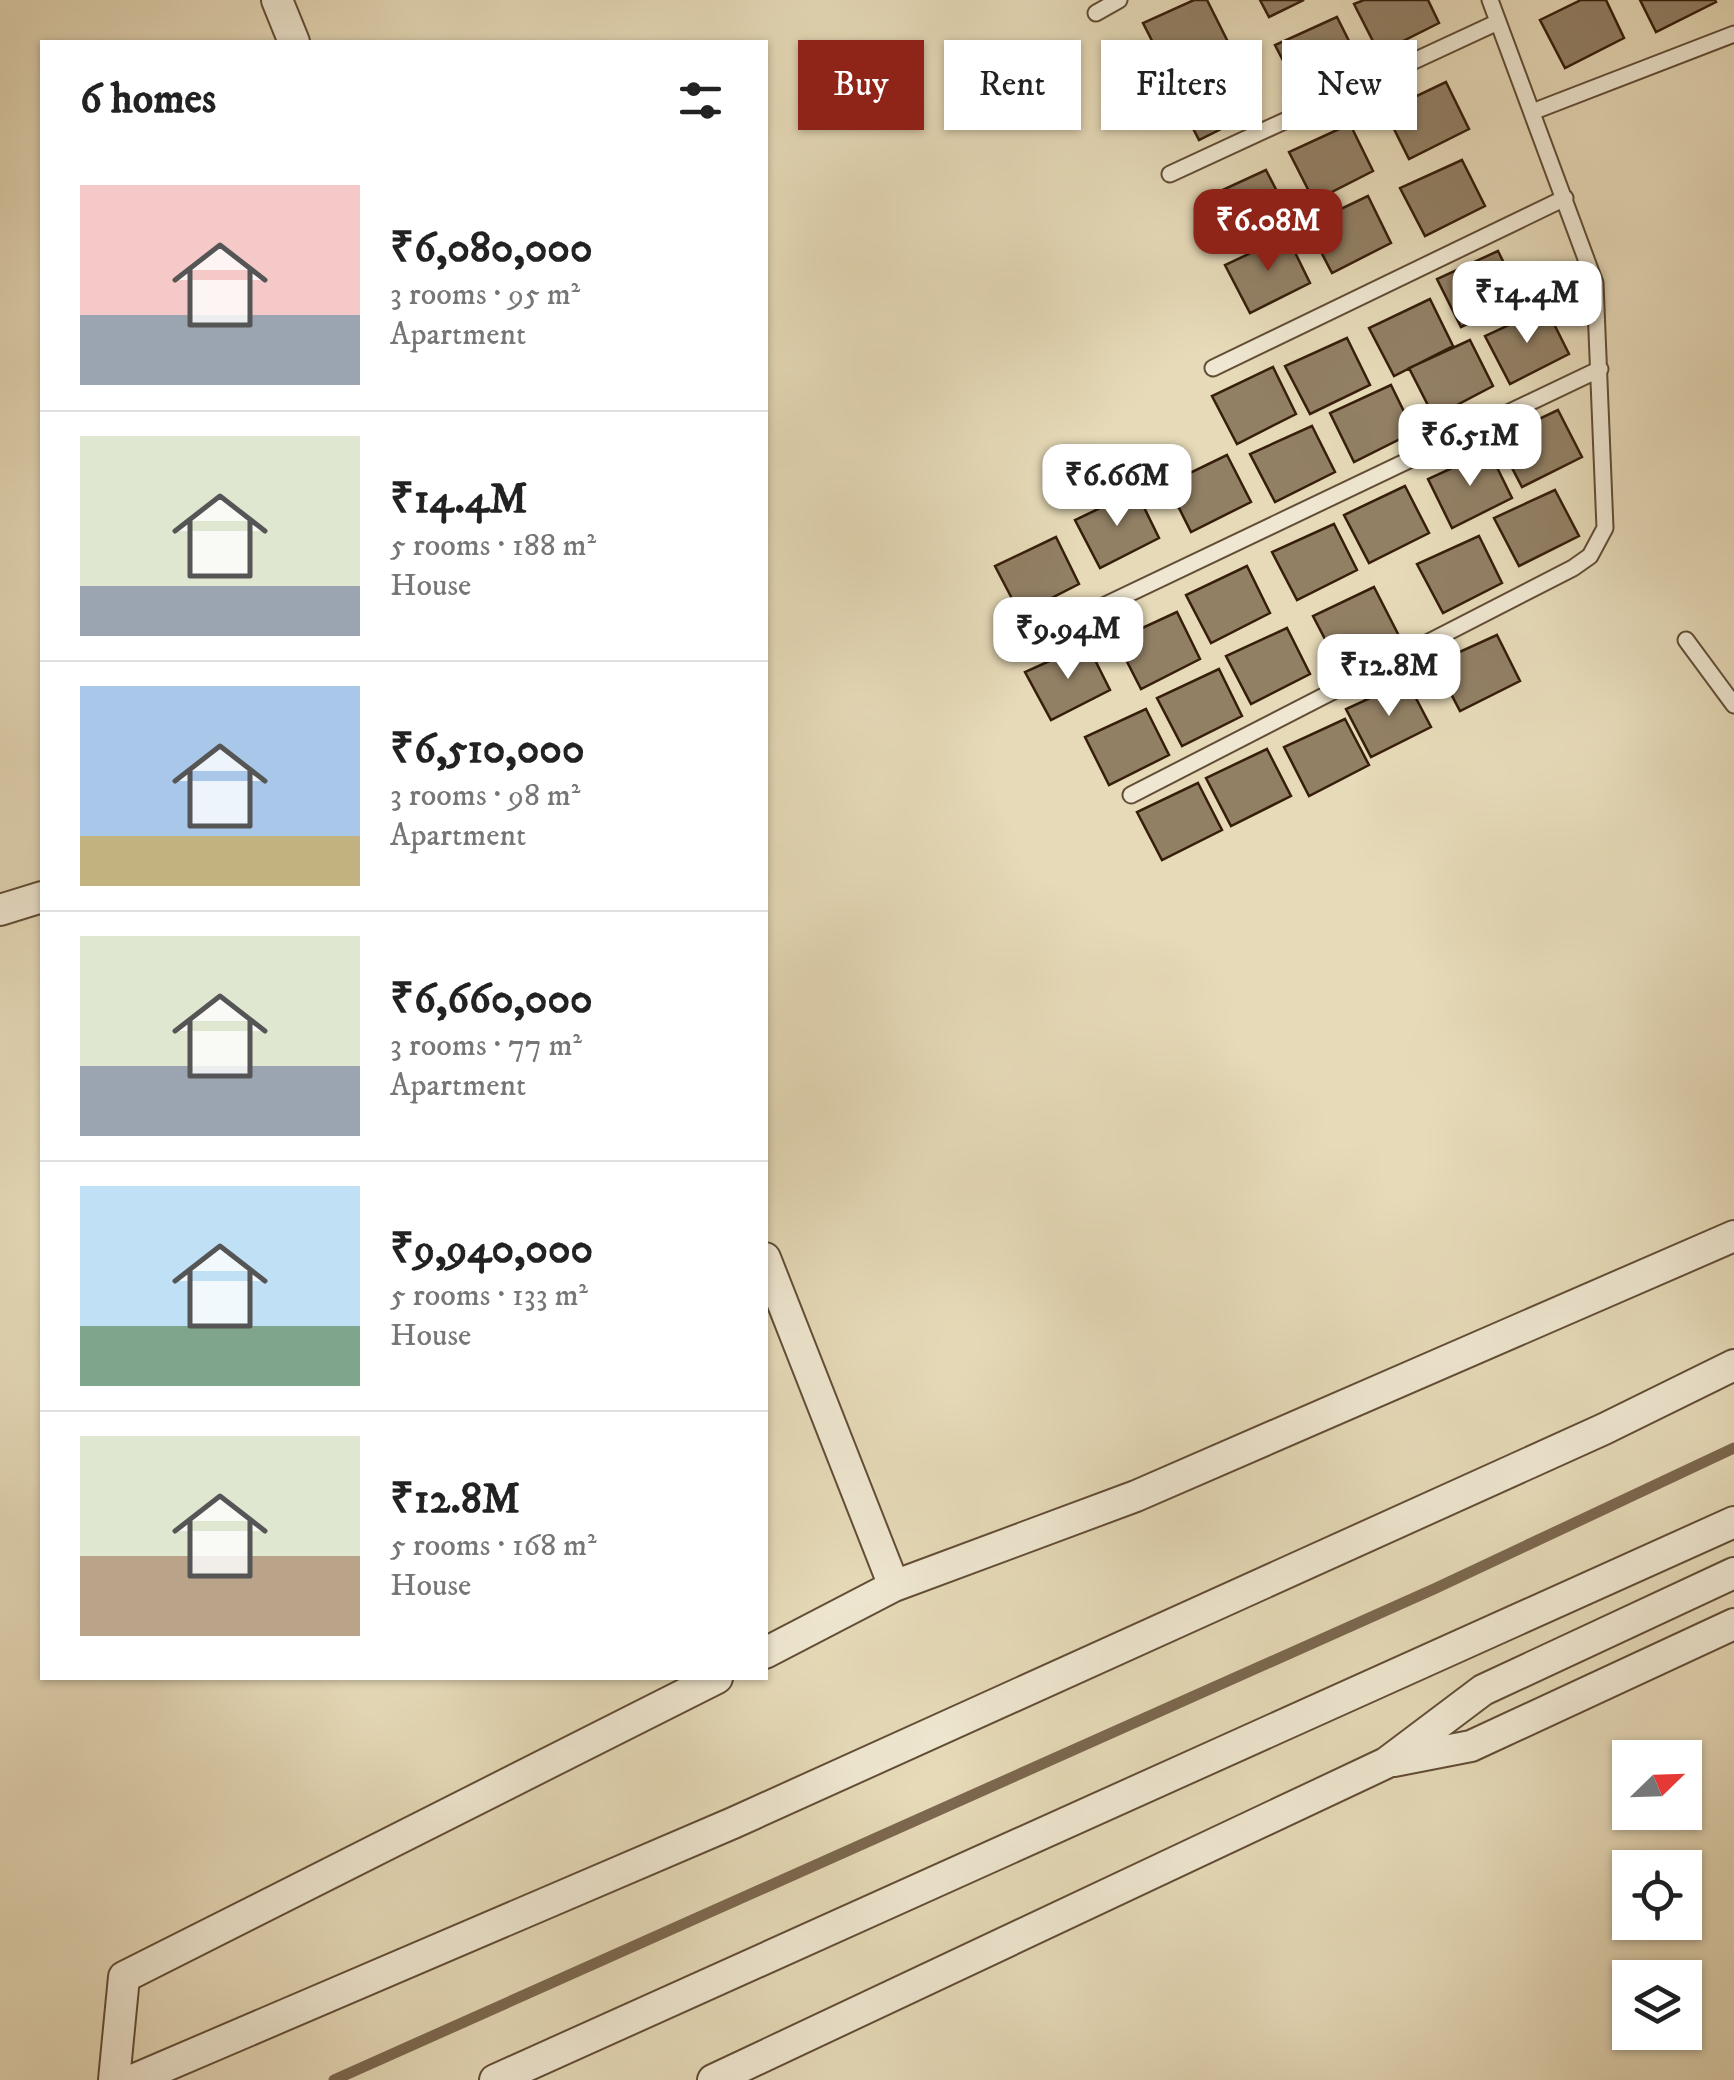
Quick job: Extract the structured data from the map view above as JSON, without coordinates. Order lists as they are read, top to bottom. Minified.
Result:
{"north":"top right","page":{"chip":["Buy","Rent","Filters","New"],"heading":"6 homes","list":[{"name":"₹6,080,000","note":"3 rooms · 95 m² · Apartment"},{"name":"₹14.4M","note":"5 rooms · 188 m² · House"},{"name":"₹6,510,000","note":"3 rooms · 98 m² · Apartment"},{"name":"₹6,660,000","note":"3 rooms · 77 m² · Apartment"},{"name":"₹9,940,000","note":"5 rooms · 133 m² · House"},{"name":"₹12.8M","note":"5 rooms · 168 m² · House"}],"price":["₹6.08M","₹14.4M","₹6.51M","₹6.66M","₹9.94M","₹12.8M"]}}
